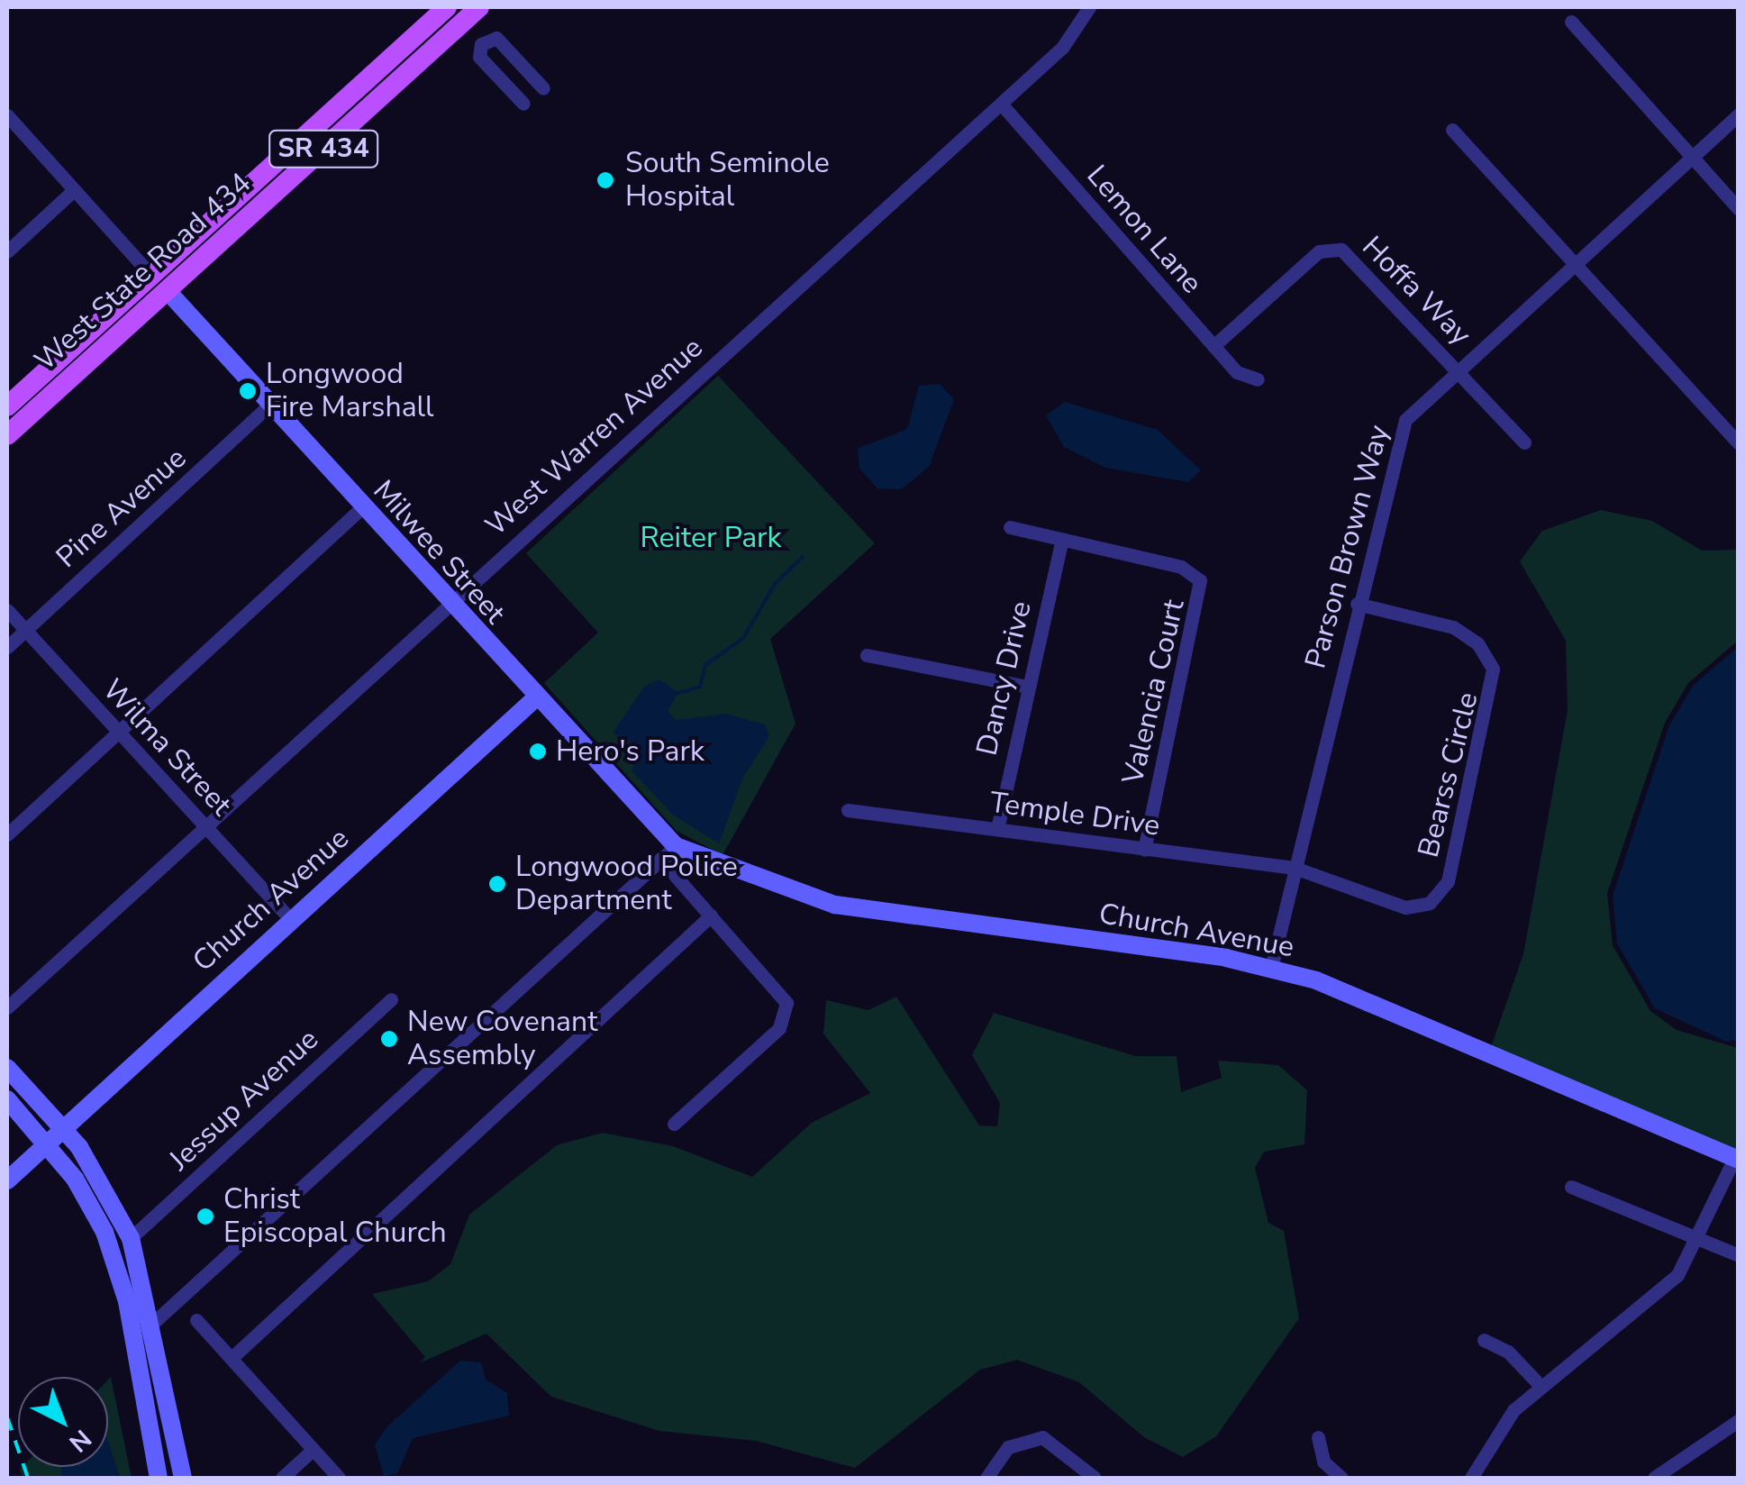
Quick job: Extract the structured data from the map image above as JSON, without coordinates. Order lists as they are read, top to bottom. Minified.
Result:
{"streets":{"main road":["SR 434","West State Road 434"],"street":["Lemon Lane","Hoffa Way","West Warren Avenue","Pine Avenue","Parson Brown Way","Milwee Street","Dancy Drive","Valencia Court","Wilma Street","Bearss Circle","Temple Drive","Church Avenue","Jessup Avenue"]},"crossings":[["Lemon Lane","Hoffa Way"],["Lemon Lane","West Warren Avenue"],["West State Road 434","Milwee Street"],["Hoffa Way","Parson Brown Way"],["West Warren Avenue","Milwee Street"],["West Warren Avenue","Wilma Street"],["Pine Avenue","Milwee Street"],["Pine Avenue","Wilma Street"],["Parson Brown Way","Bearss Circle"],["Parson Brown Way","Temple Drive"],["Parson Brown Way","Church Avenue"],["Milwee Street","Church Avenue"],["Dancy Drive","Valencia Court"],["Dancy Drive","Temple Drive"],["Valencia Court","Temple Drive"],["Wilma Street","Church Avenue"],["Bearss Circle","Temple Drive"]],"parks":["Reiter Park"],"places":["South Seminole Hospital","Longwood Fire Marshall","Hero's Park","Longwood Police Department","New Covenant Assembly","Christ Episcopal Church"],"north":"bottom right"}
